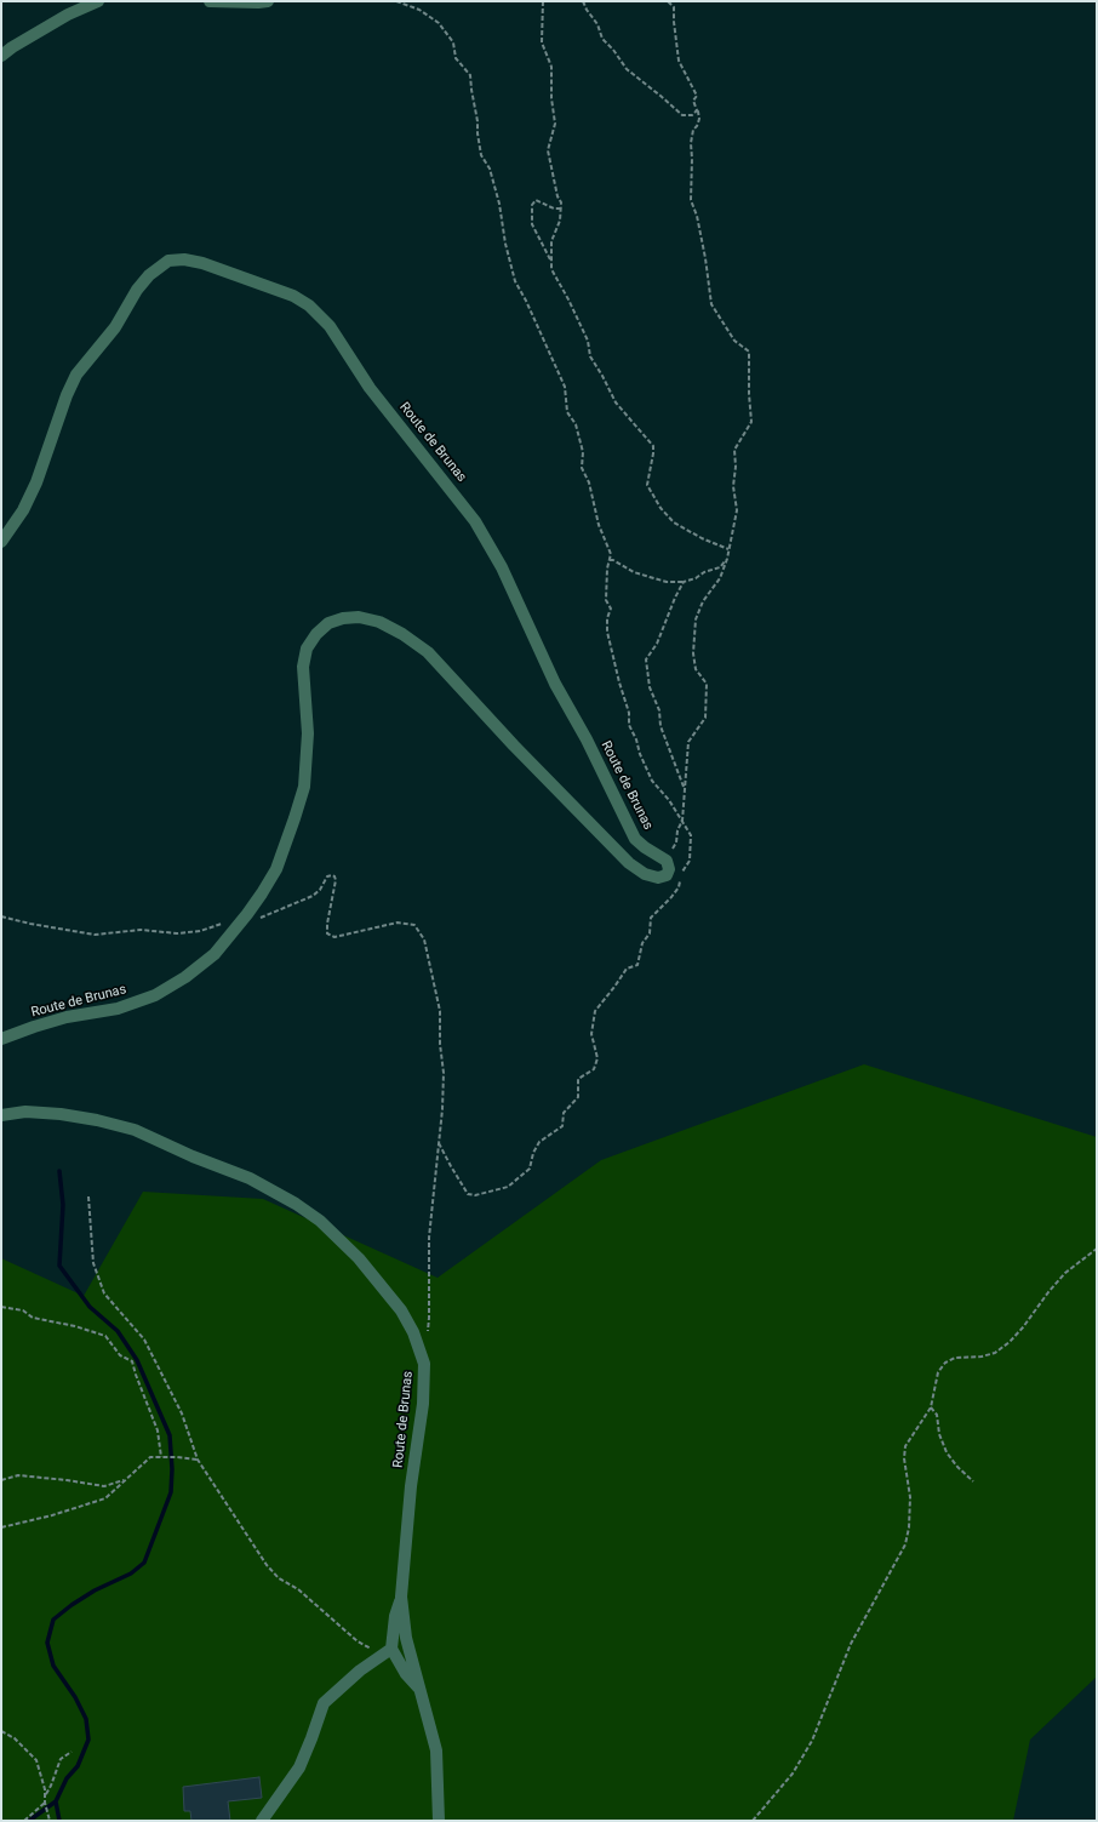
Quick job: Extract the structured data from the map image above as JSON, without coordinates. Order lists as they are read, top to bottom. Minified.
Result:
{"streets":{"street":["Route de Brunas"]}}
